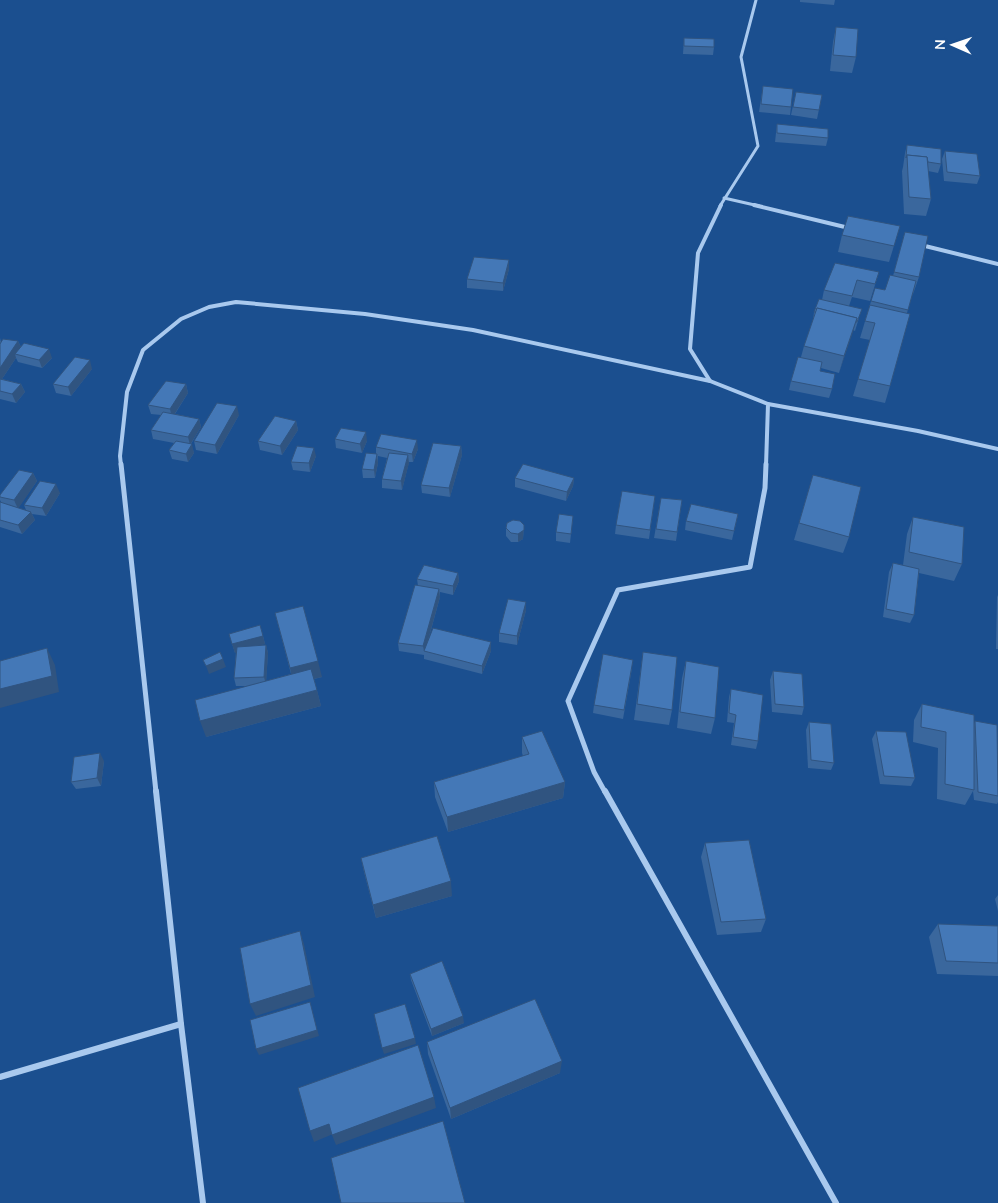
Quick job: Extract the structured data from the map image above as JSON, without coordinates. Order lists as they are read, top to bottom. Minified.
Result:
{"north":"left"}
